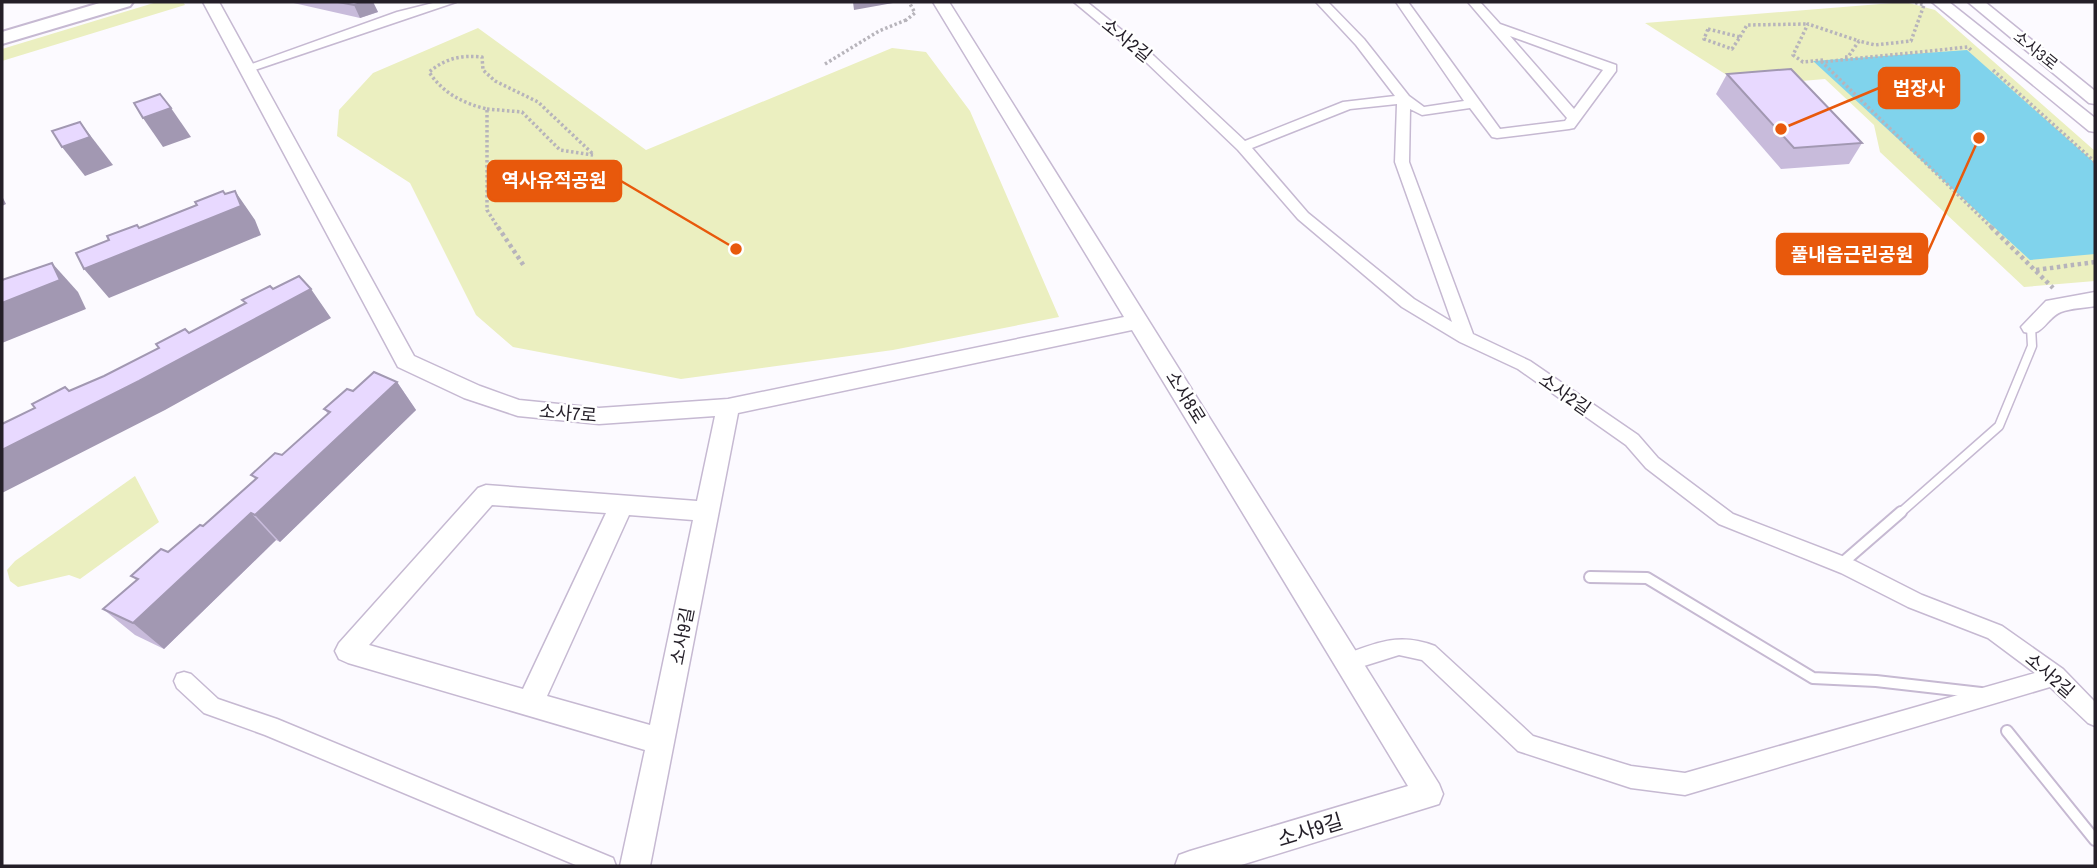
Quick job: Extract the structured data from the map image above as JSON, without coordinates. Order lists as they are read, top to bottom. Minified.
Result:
{"streets":{"street":["소사2길","소사3로","소사8로","소사7로","소사9길"]},"crossings":[["소사8로","소사7로"],["소사8로","소사9길"],["소사7로","소사9길"]],"places":["법장사","풀내음근린공원","역사유적공원"]}
